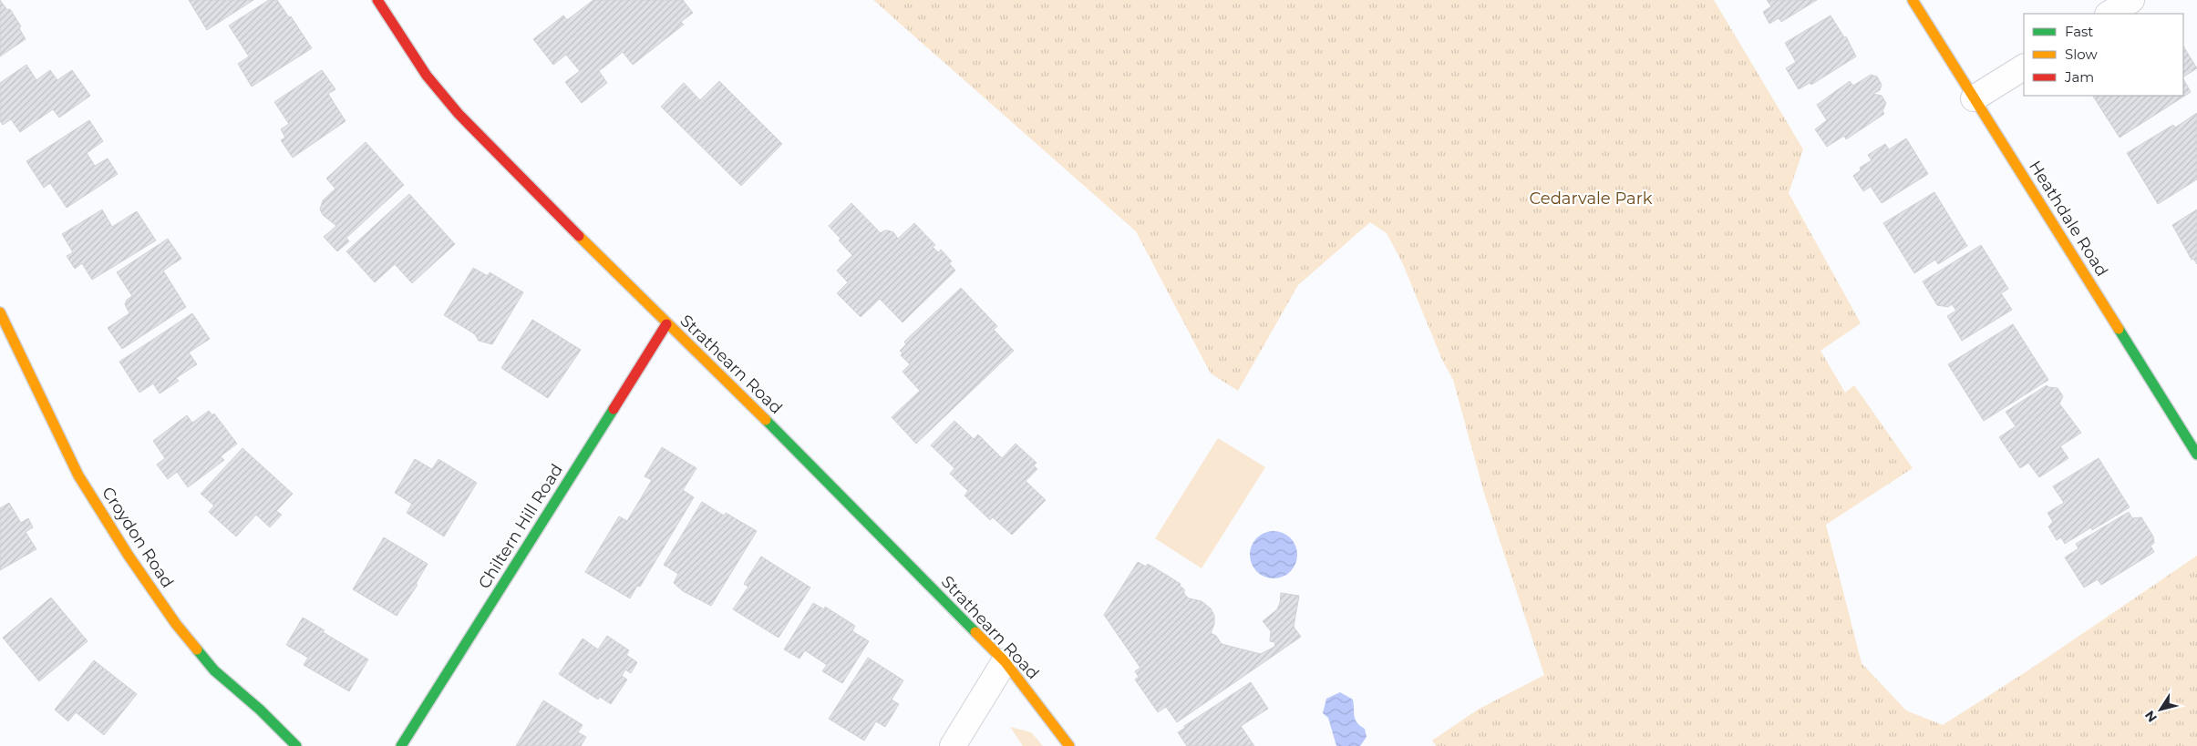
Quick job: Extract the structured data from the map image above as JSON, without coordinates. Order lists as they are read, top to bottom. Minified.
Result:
{"streets":{"street":["Heathdale Road","Strathearn Road","Chiltern Hill Road","Croydon Road"]},"crossings":[["Strathearn Road","Chiltern Hill Road"]],"parks":["Cedarvale Park"],"legend":["Fast","Slow","Jam"],"north":"bottom left"}
